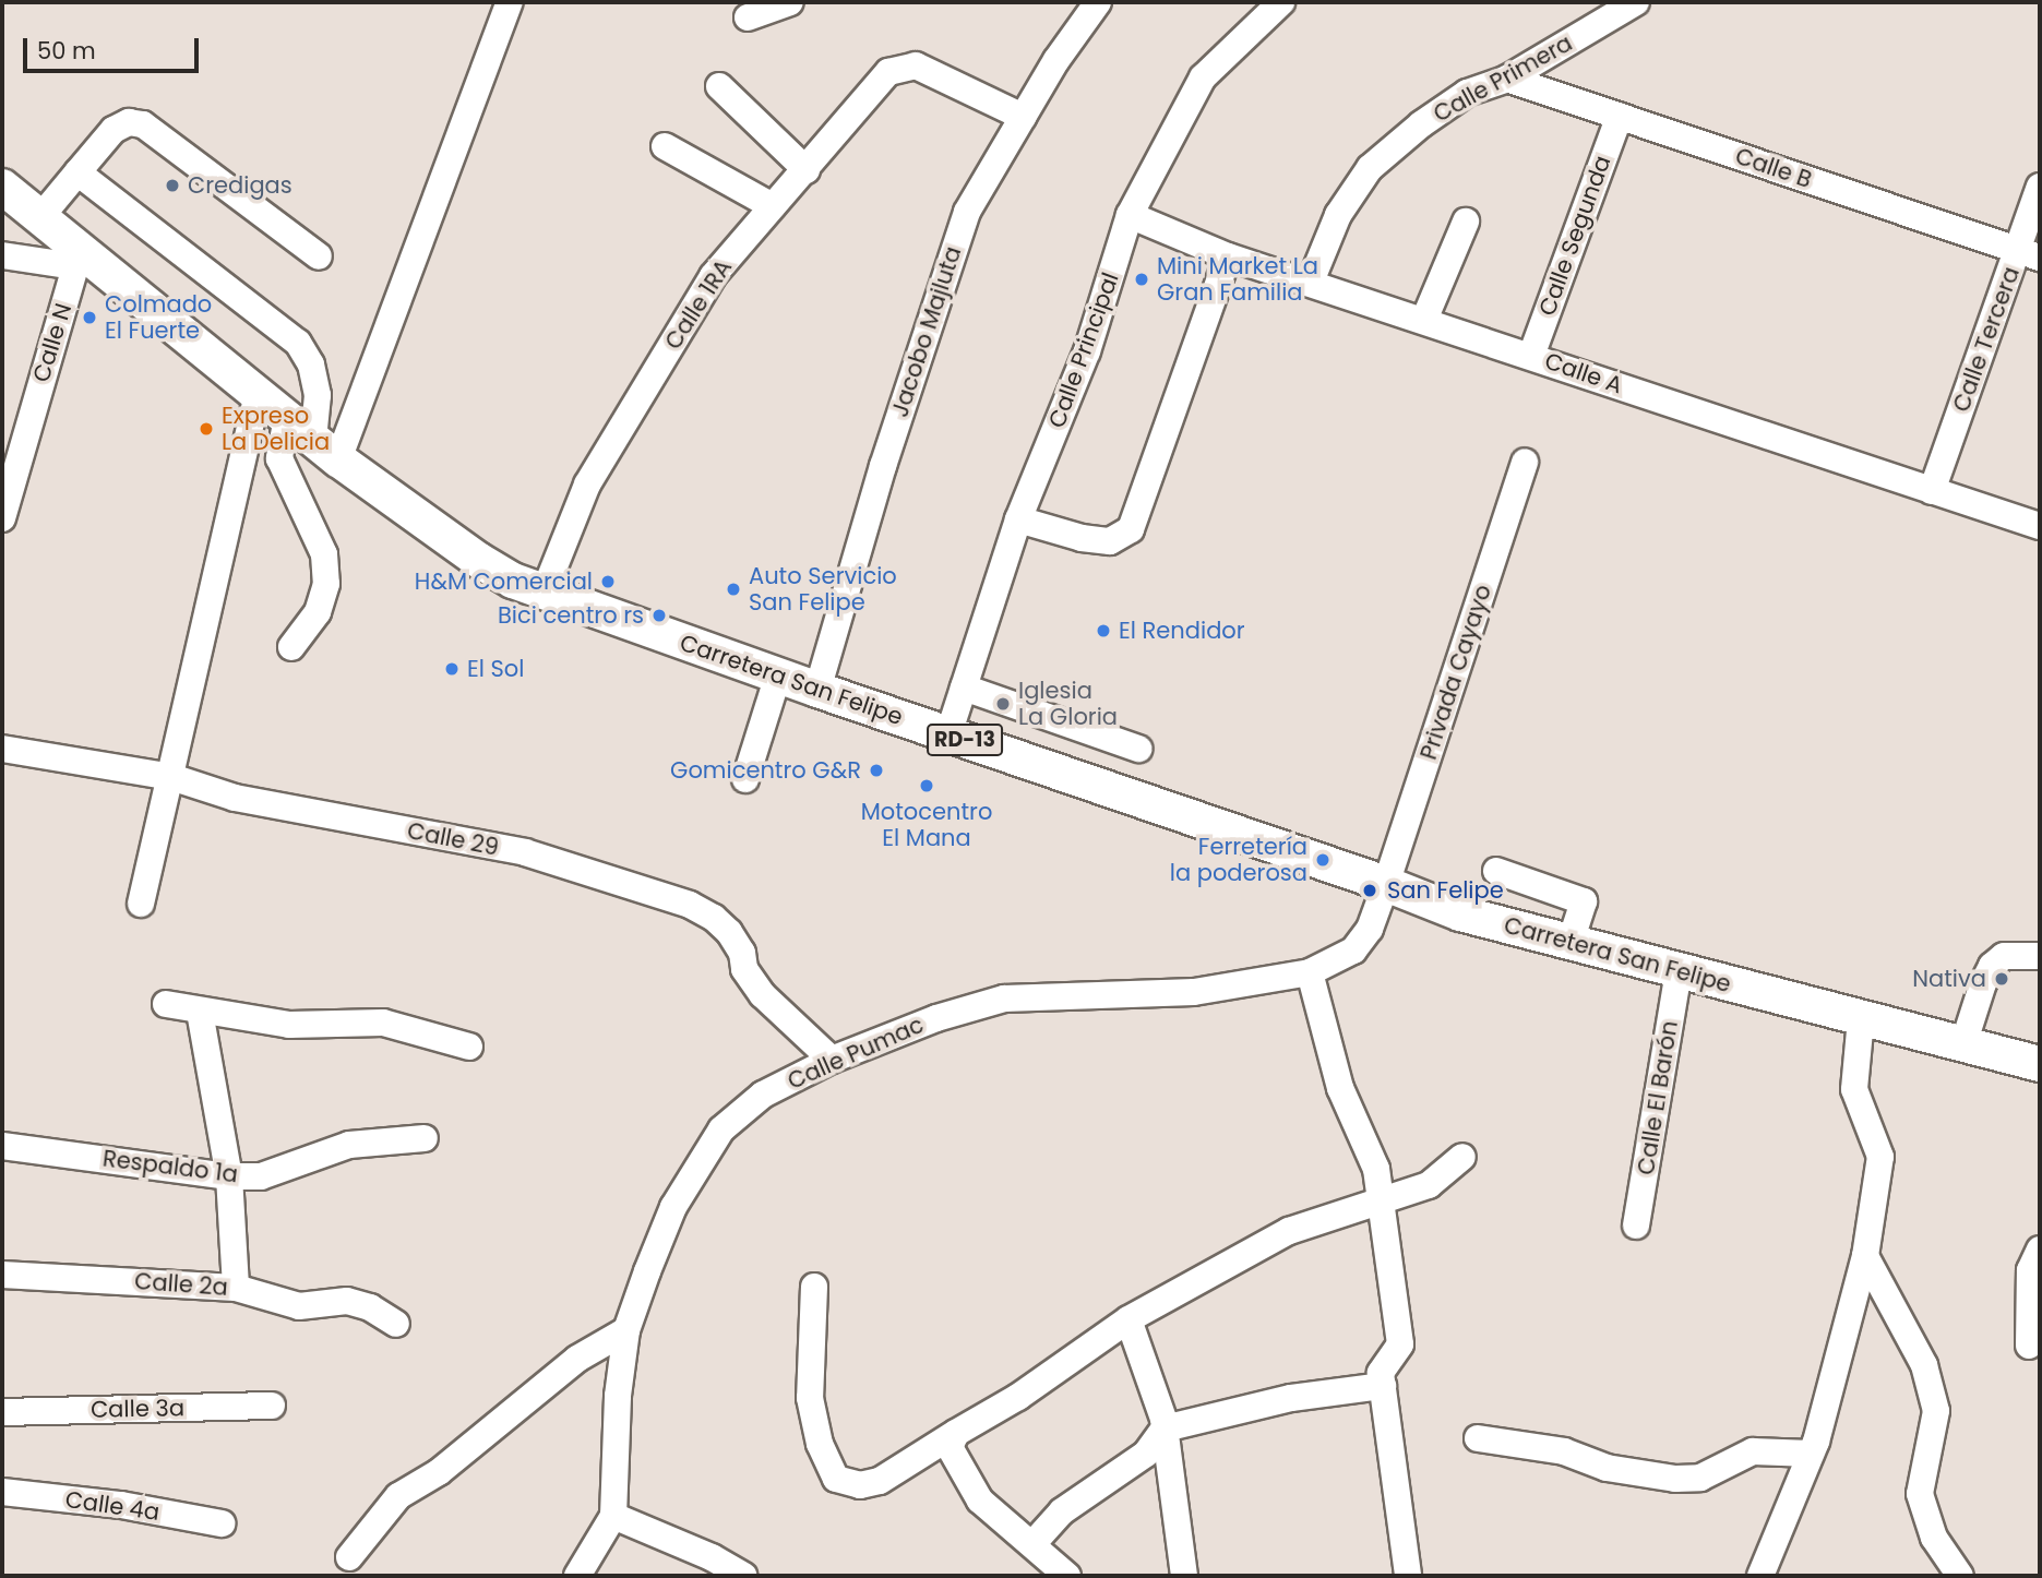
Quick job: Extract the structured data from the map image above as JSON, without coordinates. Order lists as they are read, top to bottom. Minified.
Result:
{"streets":{"main road":["Carretera San Felipe","RD-13"],"street":["Calle Primera","Calle B","Calle Segunda","Calle 1RA","Jacobo Majluta","Calle Tercera","Calle N","Calle Principal","Calle A","Privada Cayayo","Calle 29","Calle Pumac","Calle El Barón","Respaldo 1a","Calle 2a","Calle 3a","Calle 4a"]},"crossings":[["Calle Primera","Calle B"],["Calle Primera","Calle A"],["Calle B","Calle Segunda"],["Calle B","Calle Tercera"],["Calle Segunda","Calle A"],["Calle 1RA","Jacobo Majluta"],["Calle 1RA","Carretera San Felipe"],["Jacobo Majluta","Carretera San Felipe"],["Calle Tercera","Calle A"],["Calle N","Carretera San Felipe"],["Calle Principal","Calle A"],["Calle Principal","Carretera San Felipe"],["Privada Cayayo","Carretera San Felipe"],["Privada Cayayo","Calle Pumac"],["Carretera San Felipe","Calle Pumac"],["Carretera San Felipe","Calle El Barón"],["Calle 29","Calle Pumac"]],"places":["Credigas","Mini Market La Gran Familia","Colmado El Fuerte","Expreso La Delicia","H&M Comercial","Auto Servicio San Felipe","Bici centro rs","El Rendidor","El Sol","Iglesia La Gloria","Gomicentro G&R","Motocentro El Mana","Ferretería la poderosa","San Felipe","Nativa"],"scale_bar":"50 m"}
